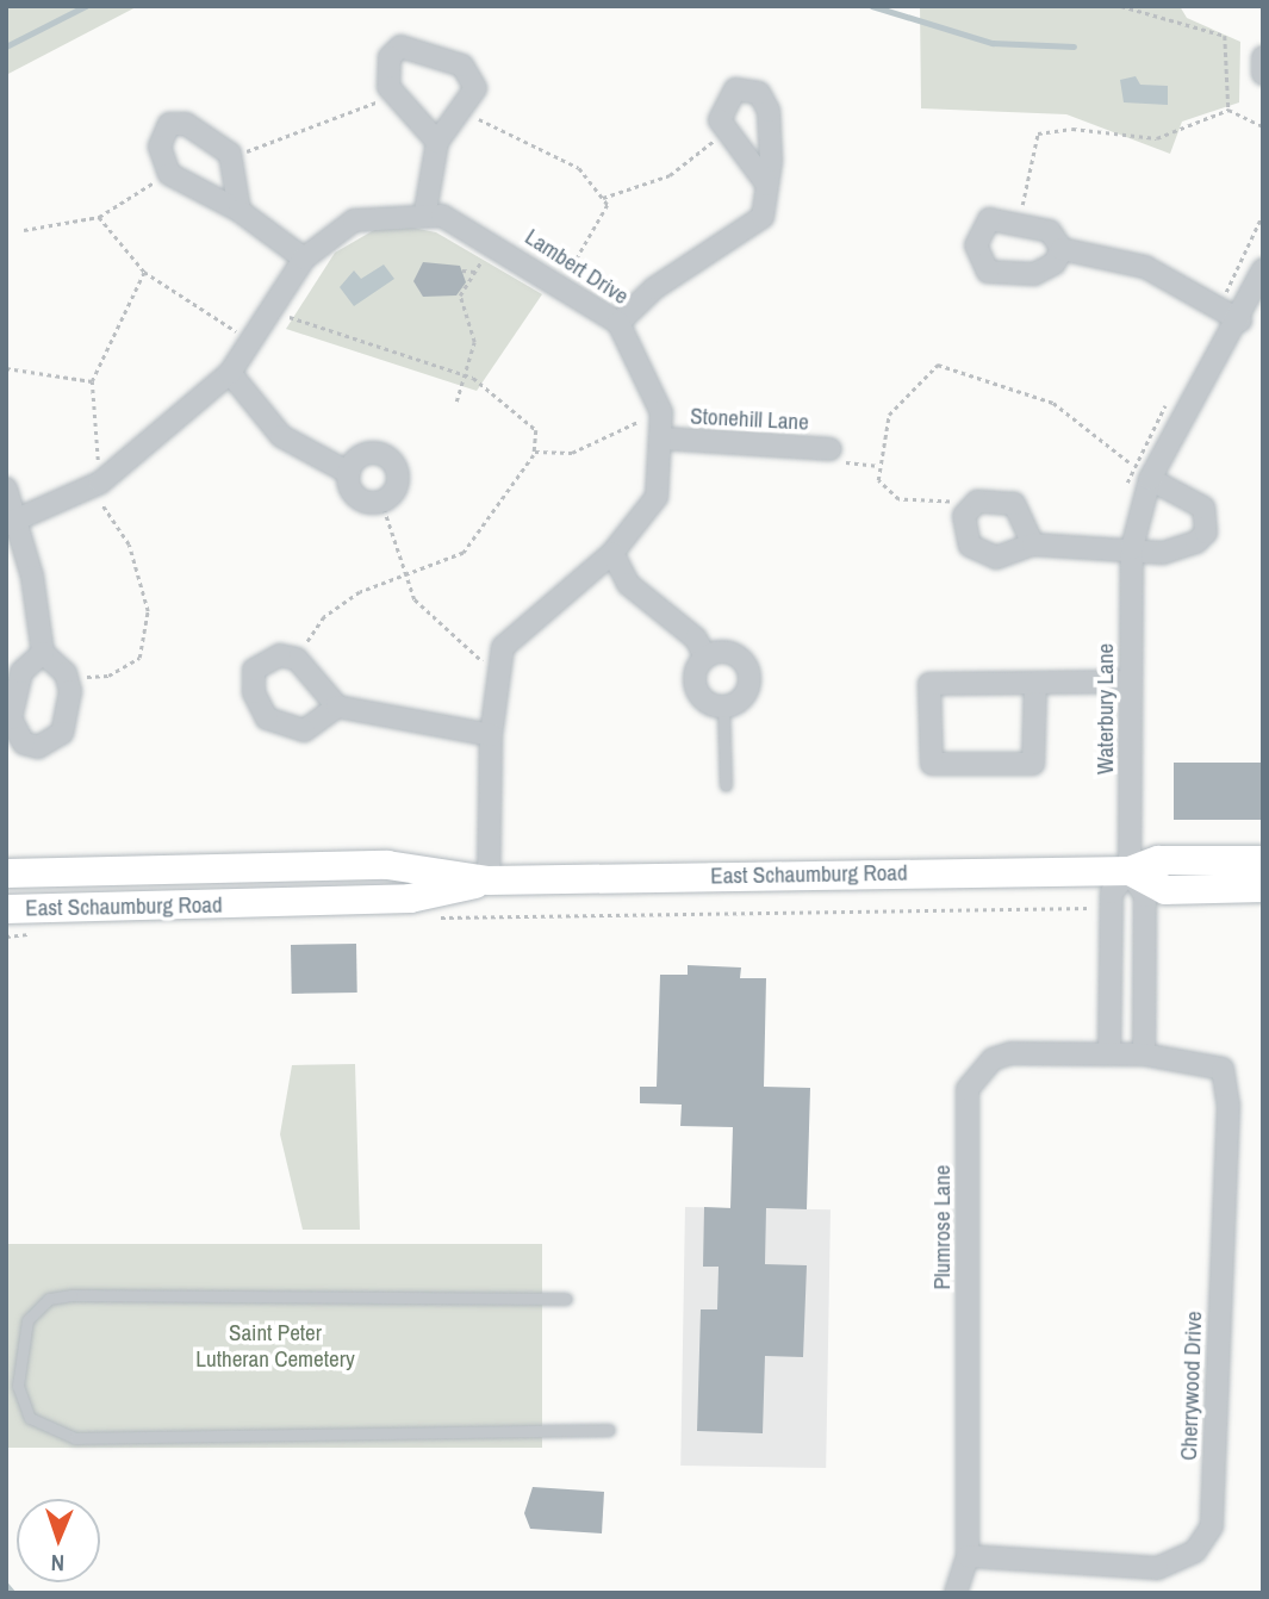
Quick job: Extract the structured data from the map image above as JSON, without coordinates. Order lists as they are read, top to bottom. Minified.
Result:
{"streets":{"main road":["East Schaumburg Road"],"street":["Lambert Drive","Stonehill Lane","Waterbury Lane","Plumrose Lane","Cherrywood Drive"]},"crossings":[["Lambert Drive","Stonehill Lane"],["Lambert Drive","East Schaumburg Road"],["Waterbury Lane","East Schaumburg Road"],["Waterbury Lane","Plumrose Lane"],["Waterbury Lane","Cherrywood Drive"],["Plumrose Lane","Cherrywood Drive"]],"parks":["Saint Peter Lutheran Cemetery"],"north":"bottom"}
